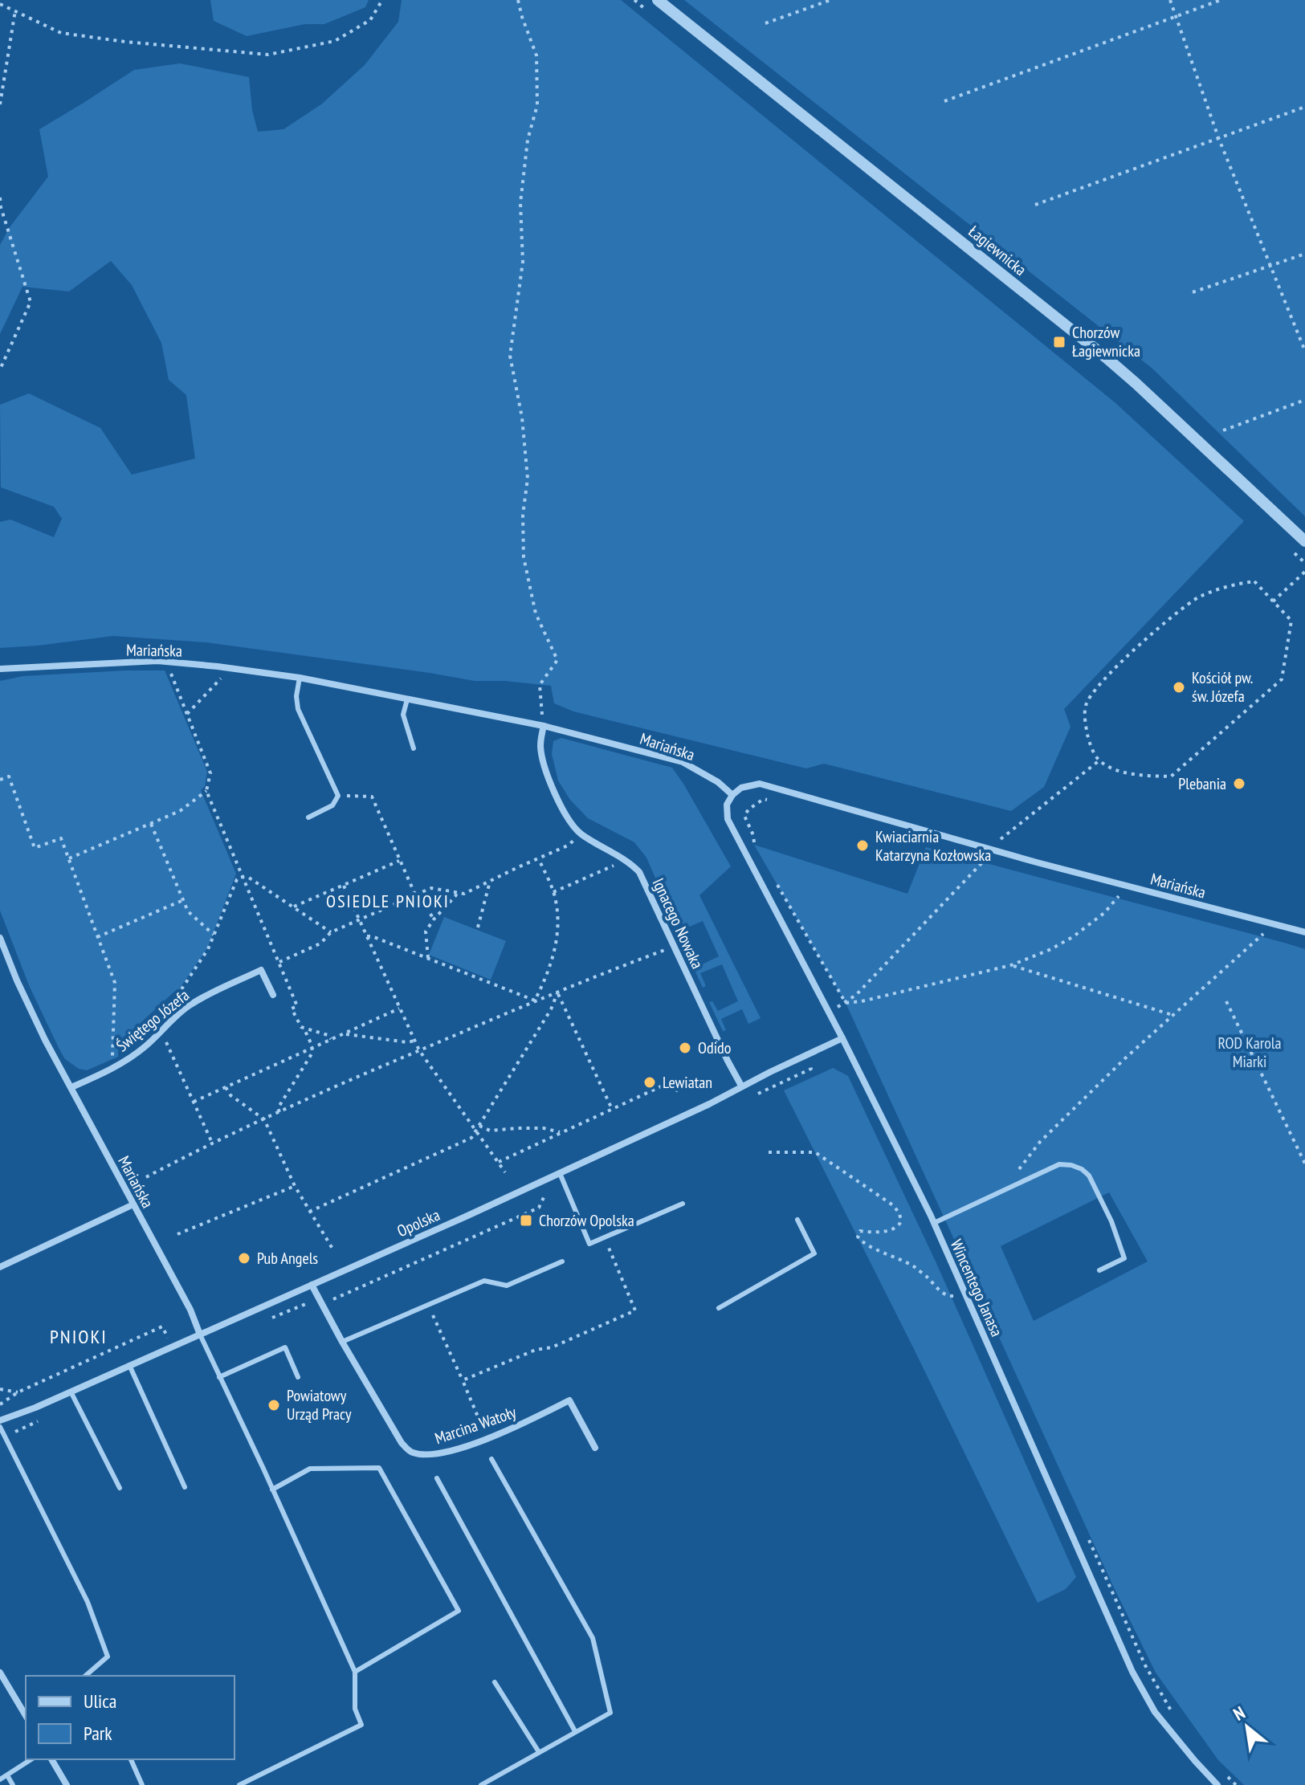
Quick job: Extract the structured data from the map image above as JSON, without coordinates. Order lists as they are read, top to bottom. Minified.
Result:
{"streets":{"street":["Łagiewnicka","Mariańska","Ignacego Nowaka","Świętego Józefa","Opolska","Wincentego Janasa","Marcina Watoły"]},"crossings":[["Mariańska","Ignacego Nowaka"],["Mariańska","Świętego Józefa"],["Mariańska","Opolska"],["Mariańska","Wincentego Janasa"],["Ignacego Nowaka","Opolska"],["Opolska","Wincentego Janasa"],["Opolska","Marcina Watoły"]],"districts":["OSIEDLE PNIOKI","PNIOKI"],"parks":["ROD Karola Miarki"],"places":{"transit":["Chorzów Łagiewnicka","Chorzów Opolska"],"other":["Kościół pw. św. Józefa","Plebania","Kwiaciarnia Katarzyna Kozłowska","Odido","Lewiatan","Pub Angels","Powiatowy Urząd Pracy"]},"legend":["Ulica","Park"],"north":"top left"}
